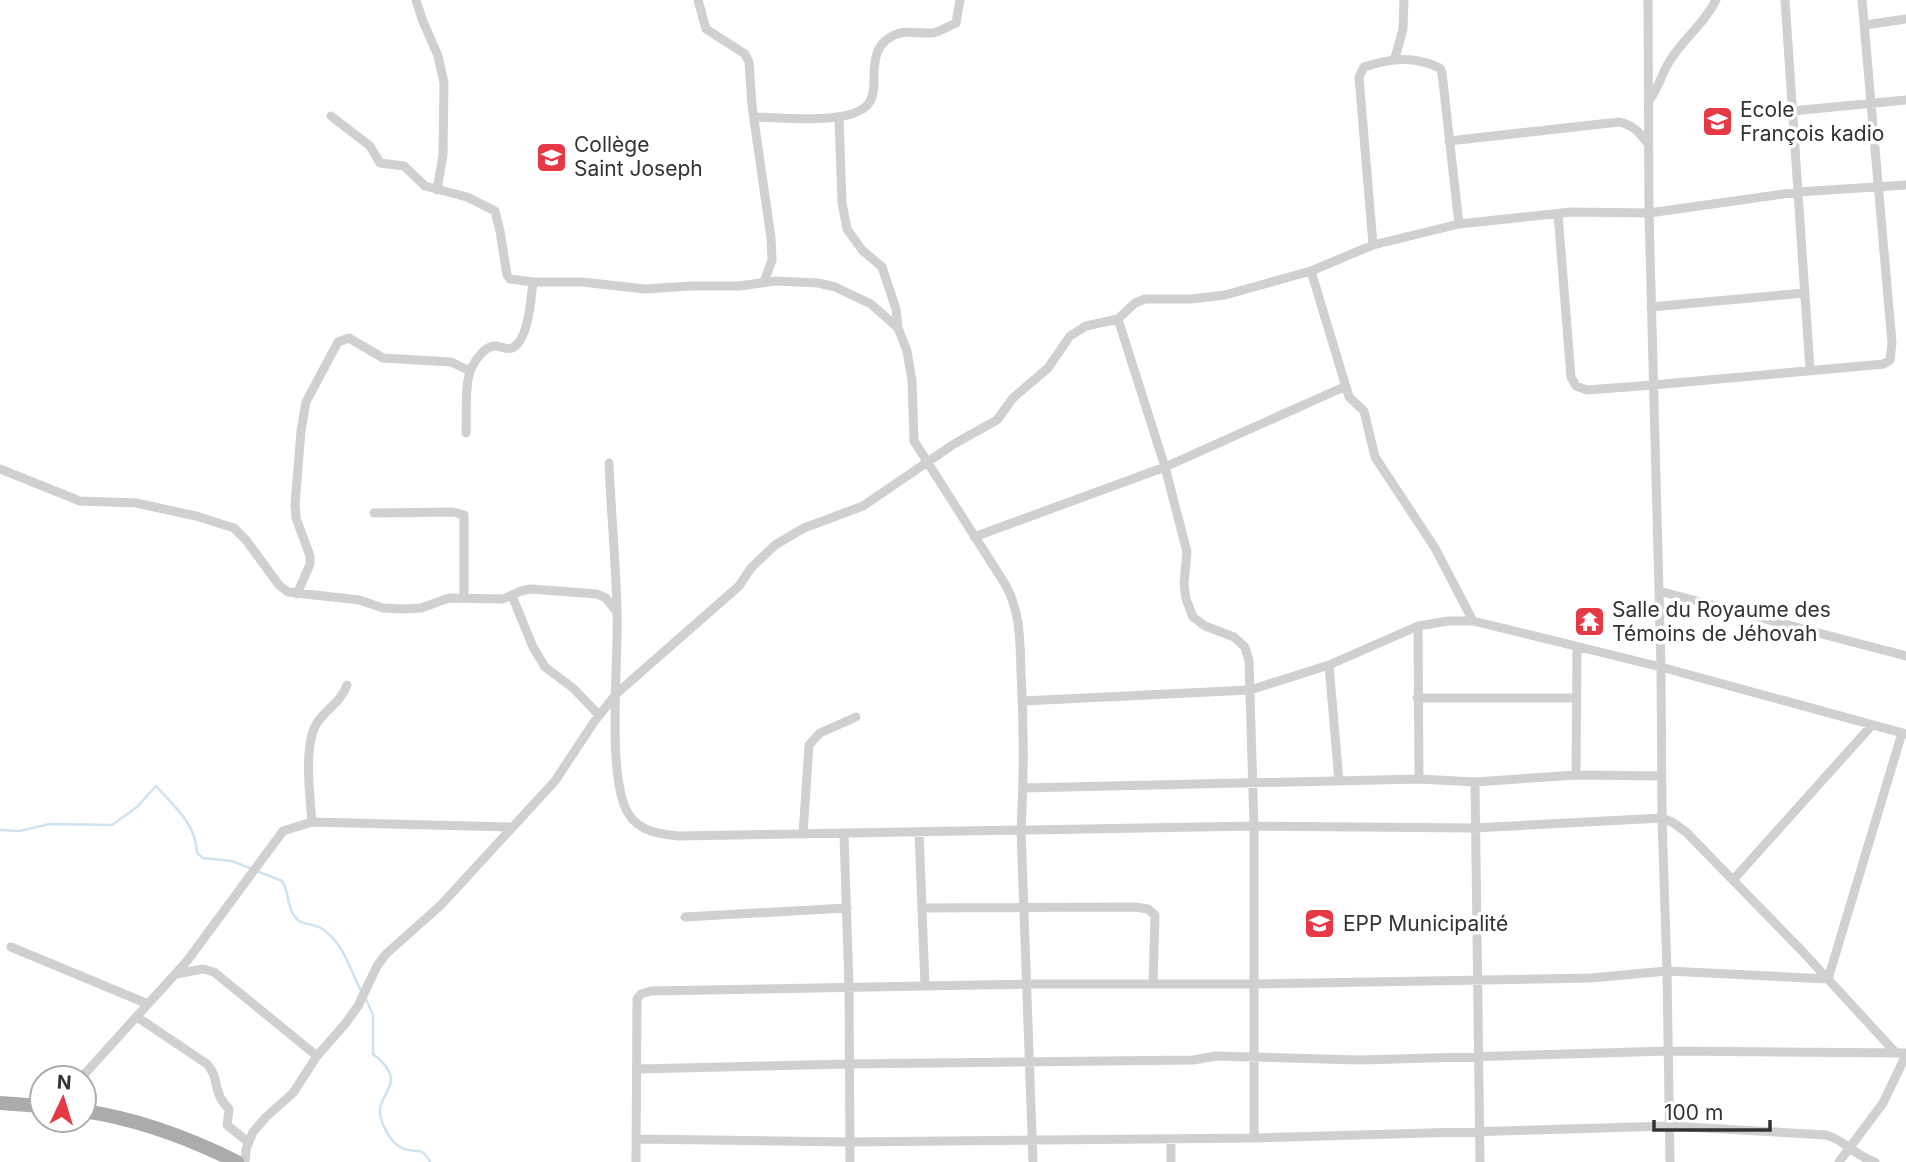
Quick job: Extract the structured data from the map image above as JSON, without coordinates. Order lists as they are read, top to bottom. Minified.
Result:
{"places":{"school or university":["Ecole François kadio","Collège Saint Joseph","EPP Municipalité"],"temple":["Salle du Royaume des Témoins de Jéhovah"]},"scale_bar":"100 m","north":"top"}
